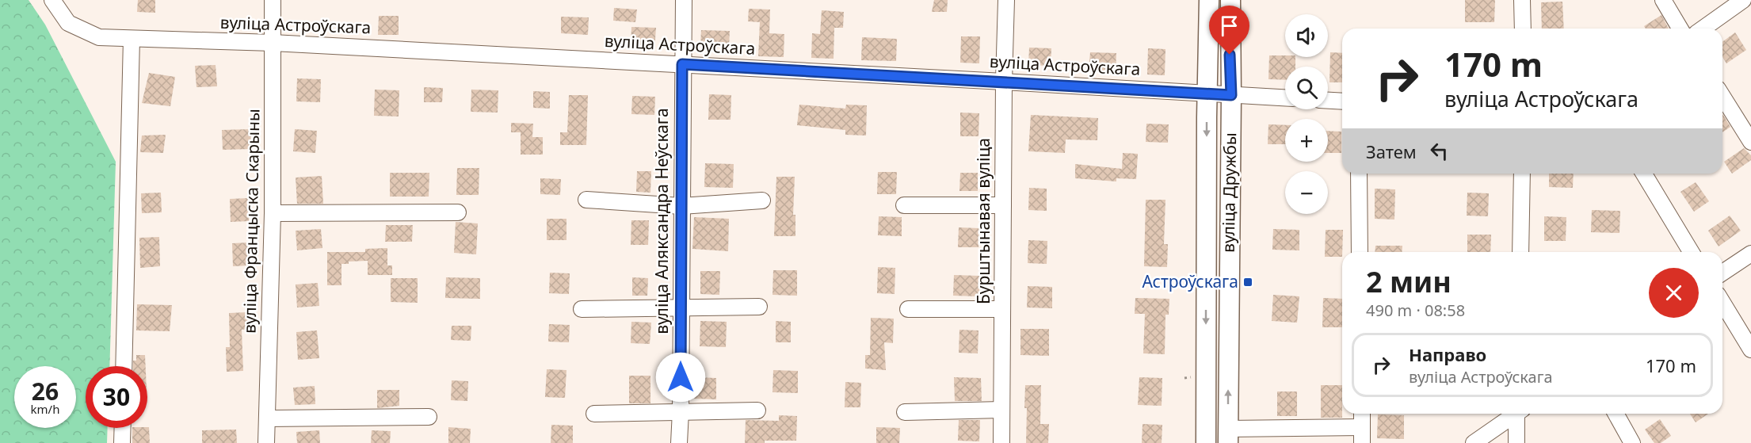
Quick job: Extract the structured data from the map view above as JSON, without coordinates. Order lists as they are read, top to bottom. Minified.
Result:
{"streets":{"main road":["вуліца Дружбы"],"street":["вуліца Астроўскага","вуліца Францыска Скарыны","вуліца Аляксандра Неўскага","Бурштынавая вуліца"]},"crossings":[["вуліца Астроўскага","вуліца Дружбы"],["вуліца Астроўскага","вуліца Францыска Скарыны"],["вуліца Астроўскага","вуліца Аляксандра Неўскага"],["вуліца Астроўскага","Бурштынавая вуліца"]],"places":{"transit":["Астроўскага"]},"page":{"map_buttons":["+","−"],"turn":["170 m","вуліца Астроўскага"],"then":"Затем","heading":["2 мин","490 m · 08:58"],"list":[{"name":"Направо","note":"вуліца Астроўскага","value":"170 m"}],"speed":"26 km/h","limit":"30"}}
